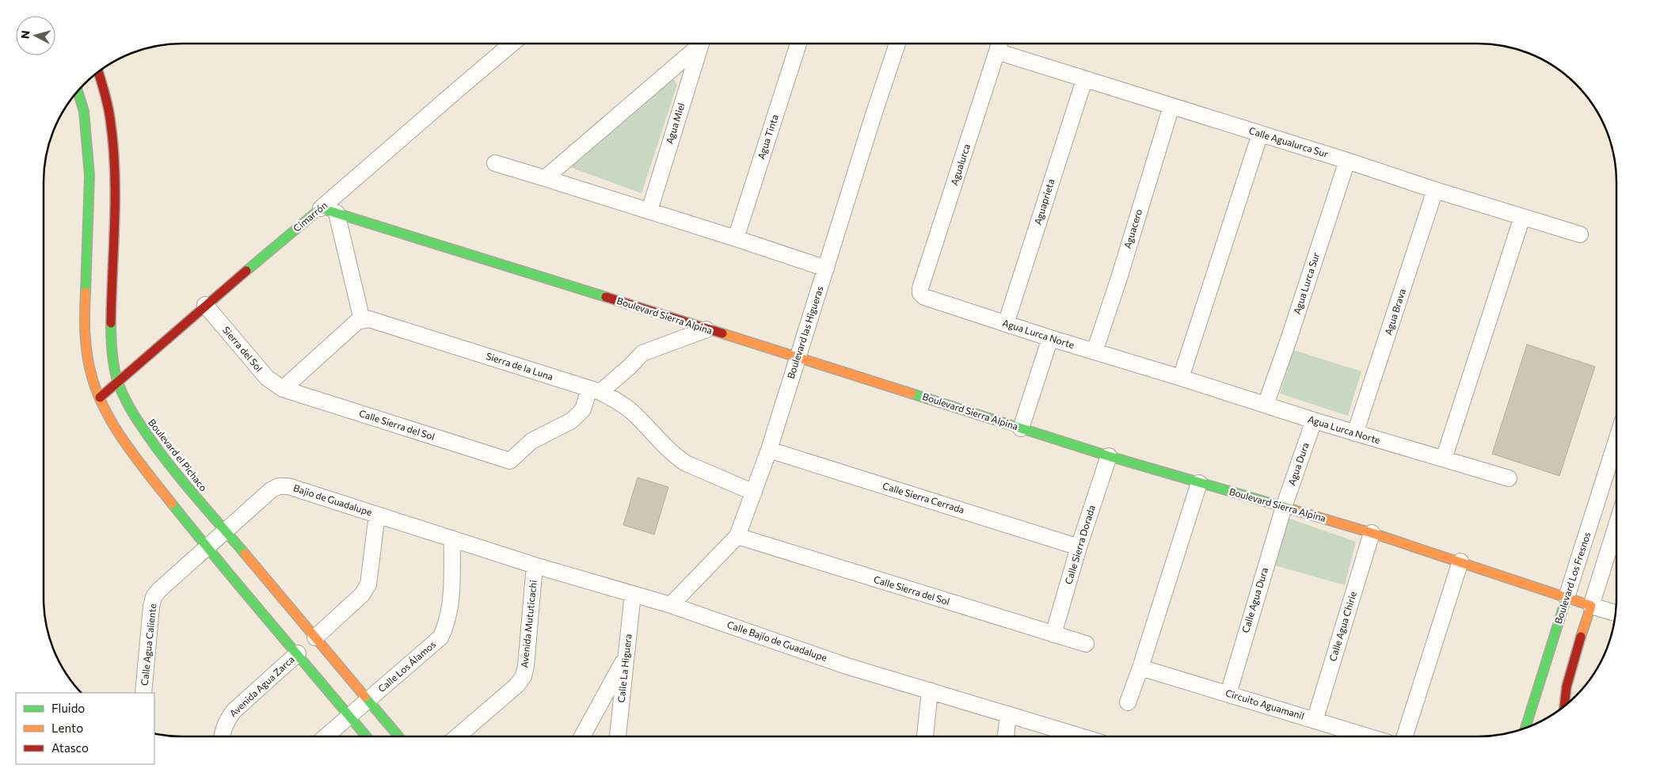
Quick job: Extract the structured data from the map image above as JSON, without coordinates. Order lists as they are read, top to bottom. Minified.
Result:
{"streets":{"street":["Agua Miel","Agua Tinta","Calle Agualurca Sur","Agualurca","Aguaprieta","Cimarrón","Aguacero","Agua Lurca Sur","Agua Brava","Boulevard Sierra Alpina","Boulevard las Higueras","Agua Lurca Norte","Sierra del Sol","Sierra de la Luna","Calle Sierra del Sol","Boulevard el Pichaco","Agua Dura","Calle Sierra Cerrada","Bajio de Guadalupe","Calle Sierra Dorada","Boulevard Los Fresnos","Calle Agua Dura","Avenida Mututicachi","Calle Agua Chirie","Calle Bajío de Guadalupe","Calle Agua Caliente","Calle Los Álamos","Calle La Higuera","Avenida Agua Zarca","Circuito Aguamanil"]},"crossings":[["Calle Agualurca Sur","Agualurca"],["Calle Agualurca Sur","Aguaprieta"],["Calle Agualurca Sur","Aguacero"],["Calle Agualurca Sur","Agua Lurca Sur"],["Calle Agualurca Sur","Agua Brava"],["Agualurca","Agua Lurca Norte"],["Aguaprieta","Agua Lurca Norte"],["Cimarrón","Boulevard Sierra Alpina"],["Cimarrón","Sierra del Sol"],["Cimarrón","Boulevard el Pichaco"],["Aguacero","Agua Lurca Norte"],["Agua Lurca Sur","Agua Lurca Norte"],["Agua Brava","Agua Lurca Norte"],["Boulevard Sierra Alpina","Boulevard las Higueras"],["Boulevard Sierra Alpina","Agua Dura"],["Boulevard Sierra Alpina","Calle Sierra Dorada"],["Boulevard Sierra Alpina","Boulevard Los Fresnos"],["Boulevard Sierra Alpina","Calle Agua Dura"],["Boulevard Sierra Alpina","Calle Agua Chirie"],["Boulevard las Higueras","Sierra de la Luna"],["Boulevard las Higueras","Calle Sierra del Sol"],["Boulevard las Higueras","Calle Sierra Cerrada"],["Boulevard las Higueras","Calle Bajío de Guadalupe"],["Agua Lurca Norte","Agua Dura"],["Sierra del Sol","Calle Sierra del Sol"],["Sierra de la Luna","Calle Sierra del Sol"],["Calle Sierra del Sol","Calle Sierra Dorada"],["Boulevard el Pichaco","Bajio de Guadalupe"],["Boulevard el Pichaco","Calle Agua Caliente"],["Boulevard el Pichaco","Calle Los Álamos"],["Agua Dura","Calle Agua Dura"],["Calle Sierra Cerrada","Calle Sierra Dorada"],["Bajio de Guadalupe","Calle Bajío de Guadalupe"],["Bajio de Guadalupe","Calle Agua Caliente"],["Bajio de Guadalupe","Calle Los Álamos"],["Calle Agua Dura","Circuito Aguamanil"],["Avenida Mututicachi","Calle Bajío de Guadalupe"],["Calle Agua Chirie","Circuito Aguamanil"],["Calle Bajío de Guadalupe","Calle Los Álamos"],["Calle Bajío de Guadalupe","Calle La Higuera"]],"legend":["Fluido","Lento","Atasco"],"north":"left"}
